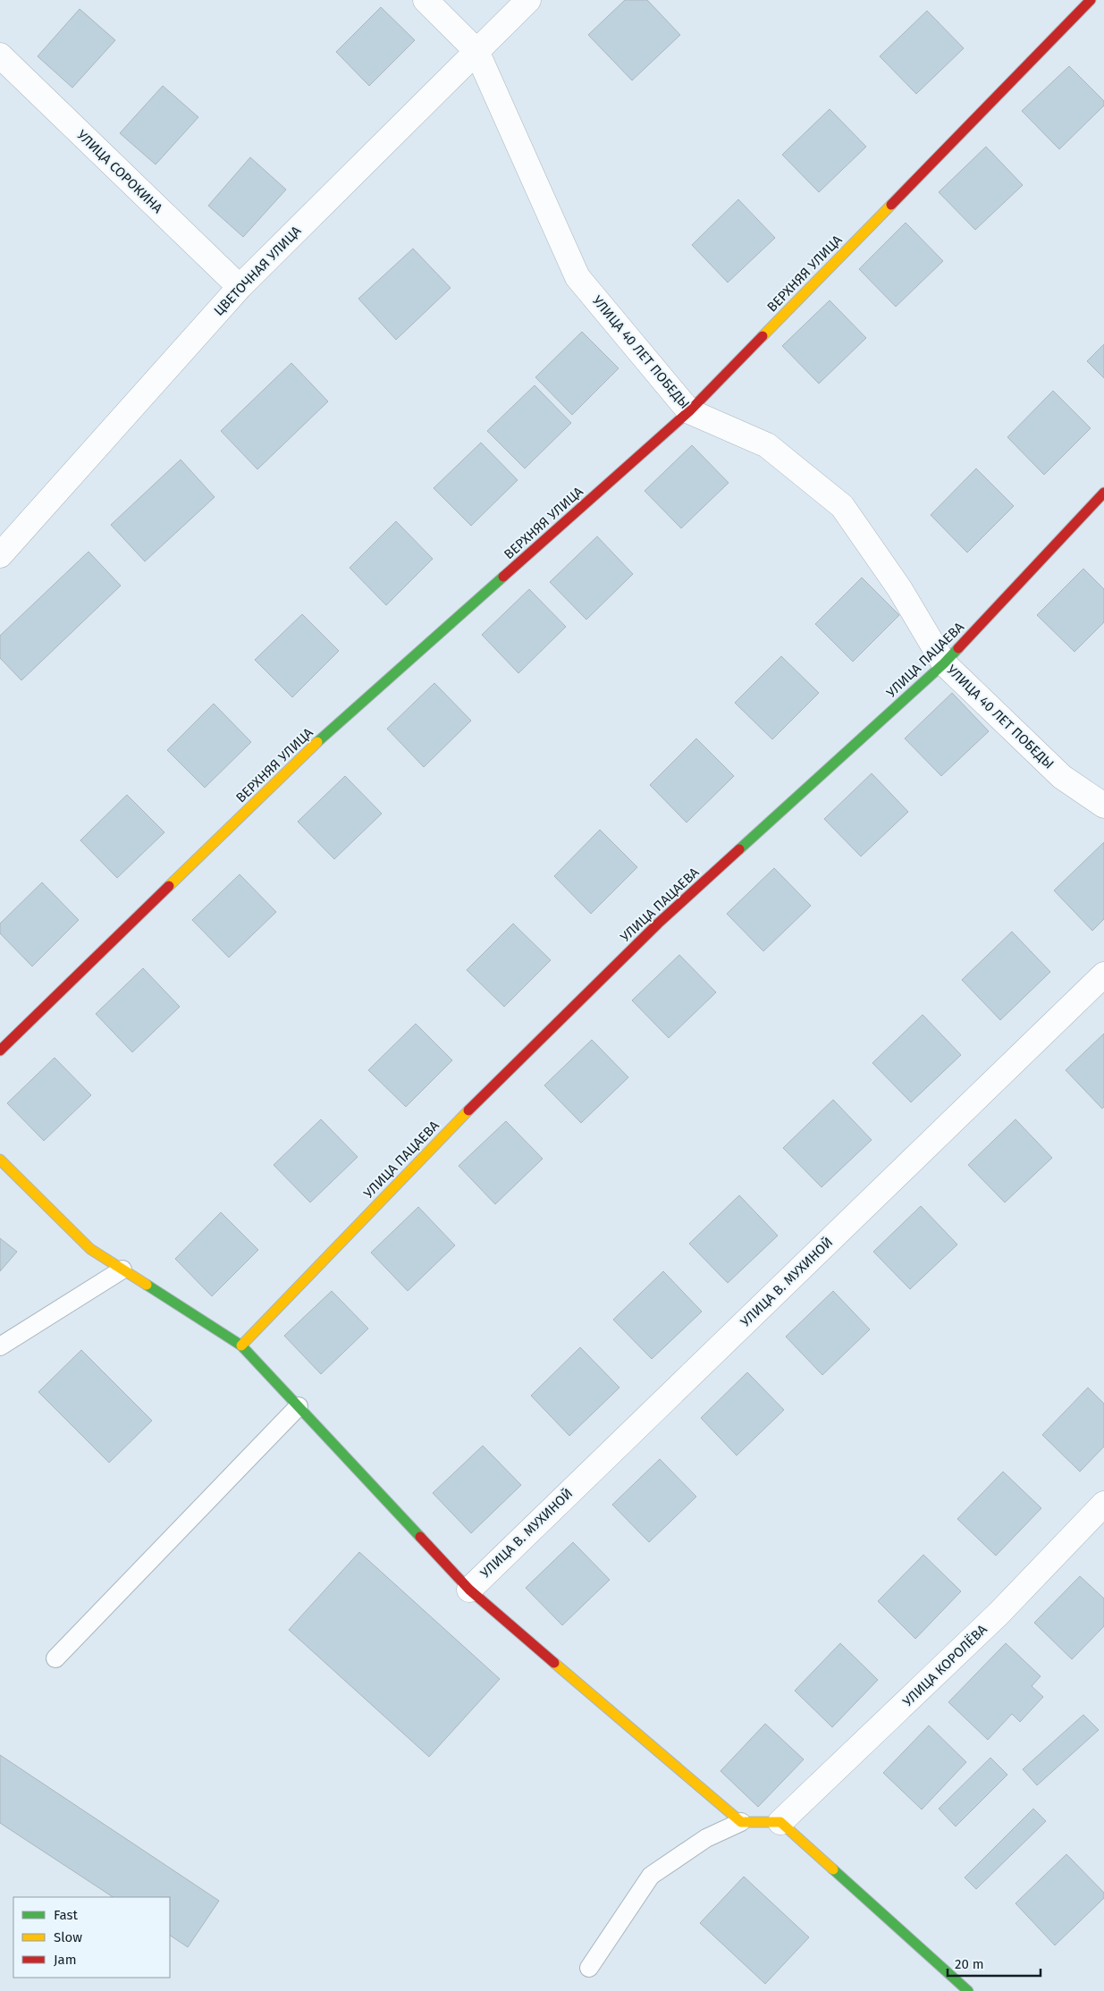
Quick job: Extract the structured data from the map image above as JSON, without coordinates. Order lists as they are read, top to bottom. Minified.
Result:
{"streets":{"street":["УЛИЦА СОРОКИНА","ЦВЕТОЧНАЯ УЛИЦА","ВЕРХНЯЯ УЛИЦА","УЛИЦА 40 ЛЕТ ПОБЕДЫ","УЛИЦА ПАЦАЕВА","УЛИЦА В. МУХИНОЙ","УЛИЦА КОРОЛЁВА"]},"crossings":[["УЛИЦА СОРОКИНА","ЦВЕТОЧНАЯ УЛИЦА"],["ЦВЕТОЧНАЯ УЛИЦА","УЛИЦА 40 ЛЕТ ПОБЕДЫ"],["ВЕРХНЯЯ УЛИЦА","УЛИЦА 40 ЛЕТ ПОБЕДЫ"],["УЛИЦА 40 ЛЕТ ПОБЕДЫ","УЛИЦА ПАЦАЕВА"]],"legend":["Fast","Slow","Jam"],"scale_bar":"20 m"}
